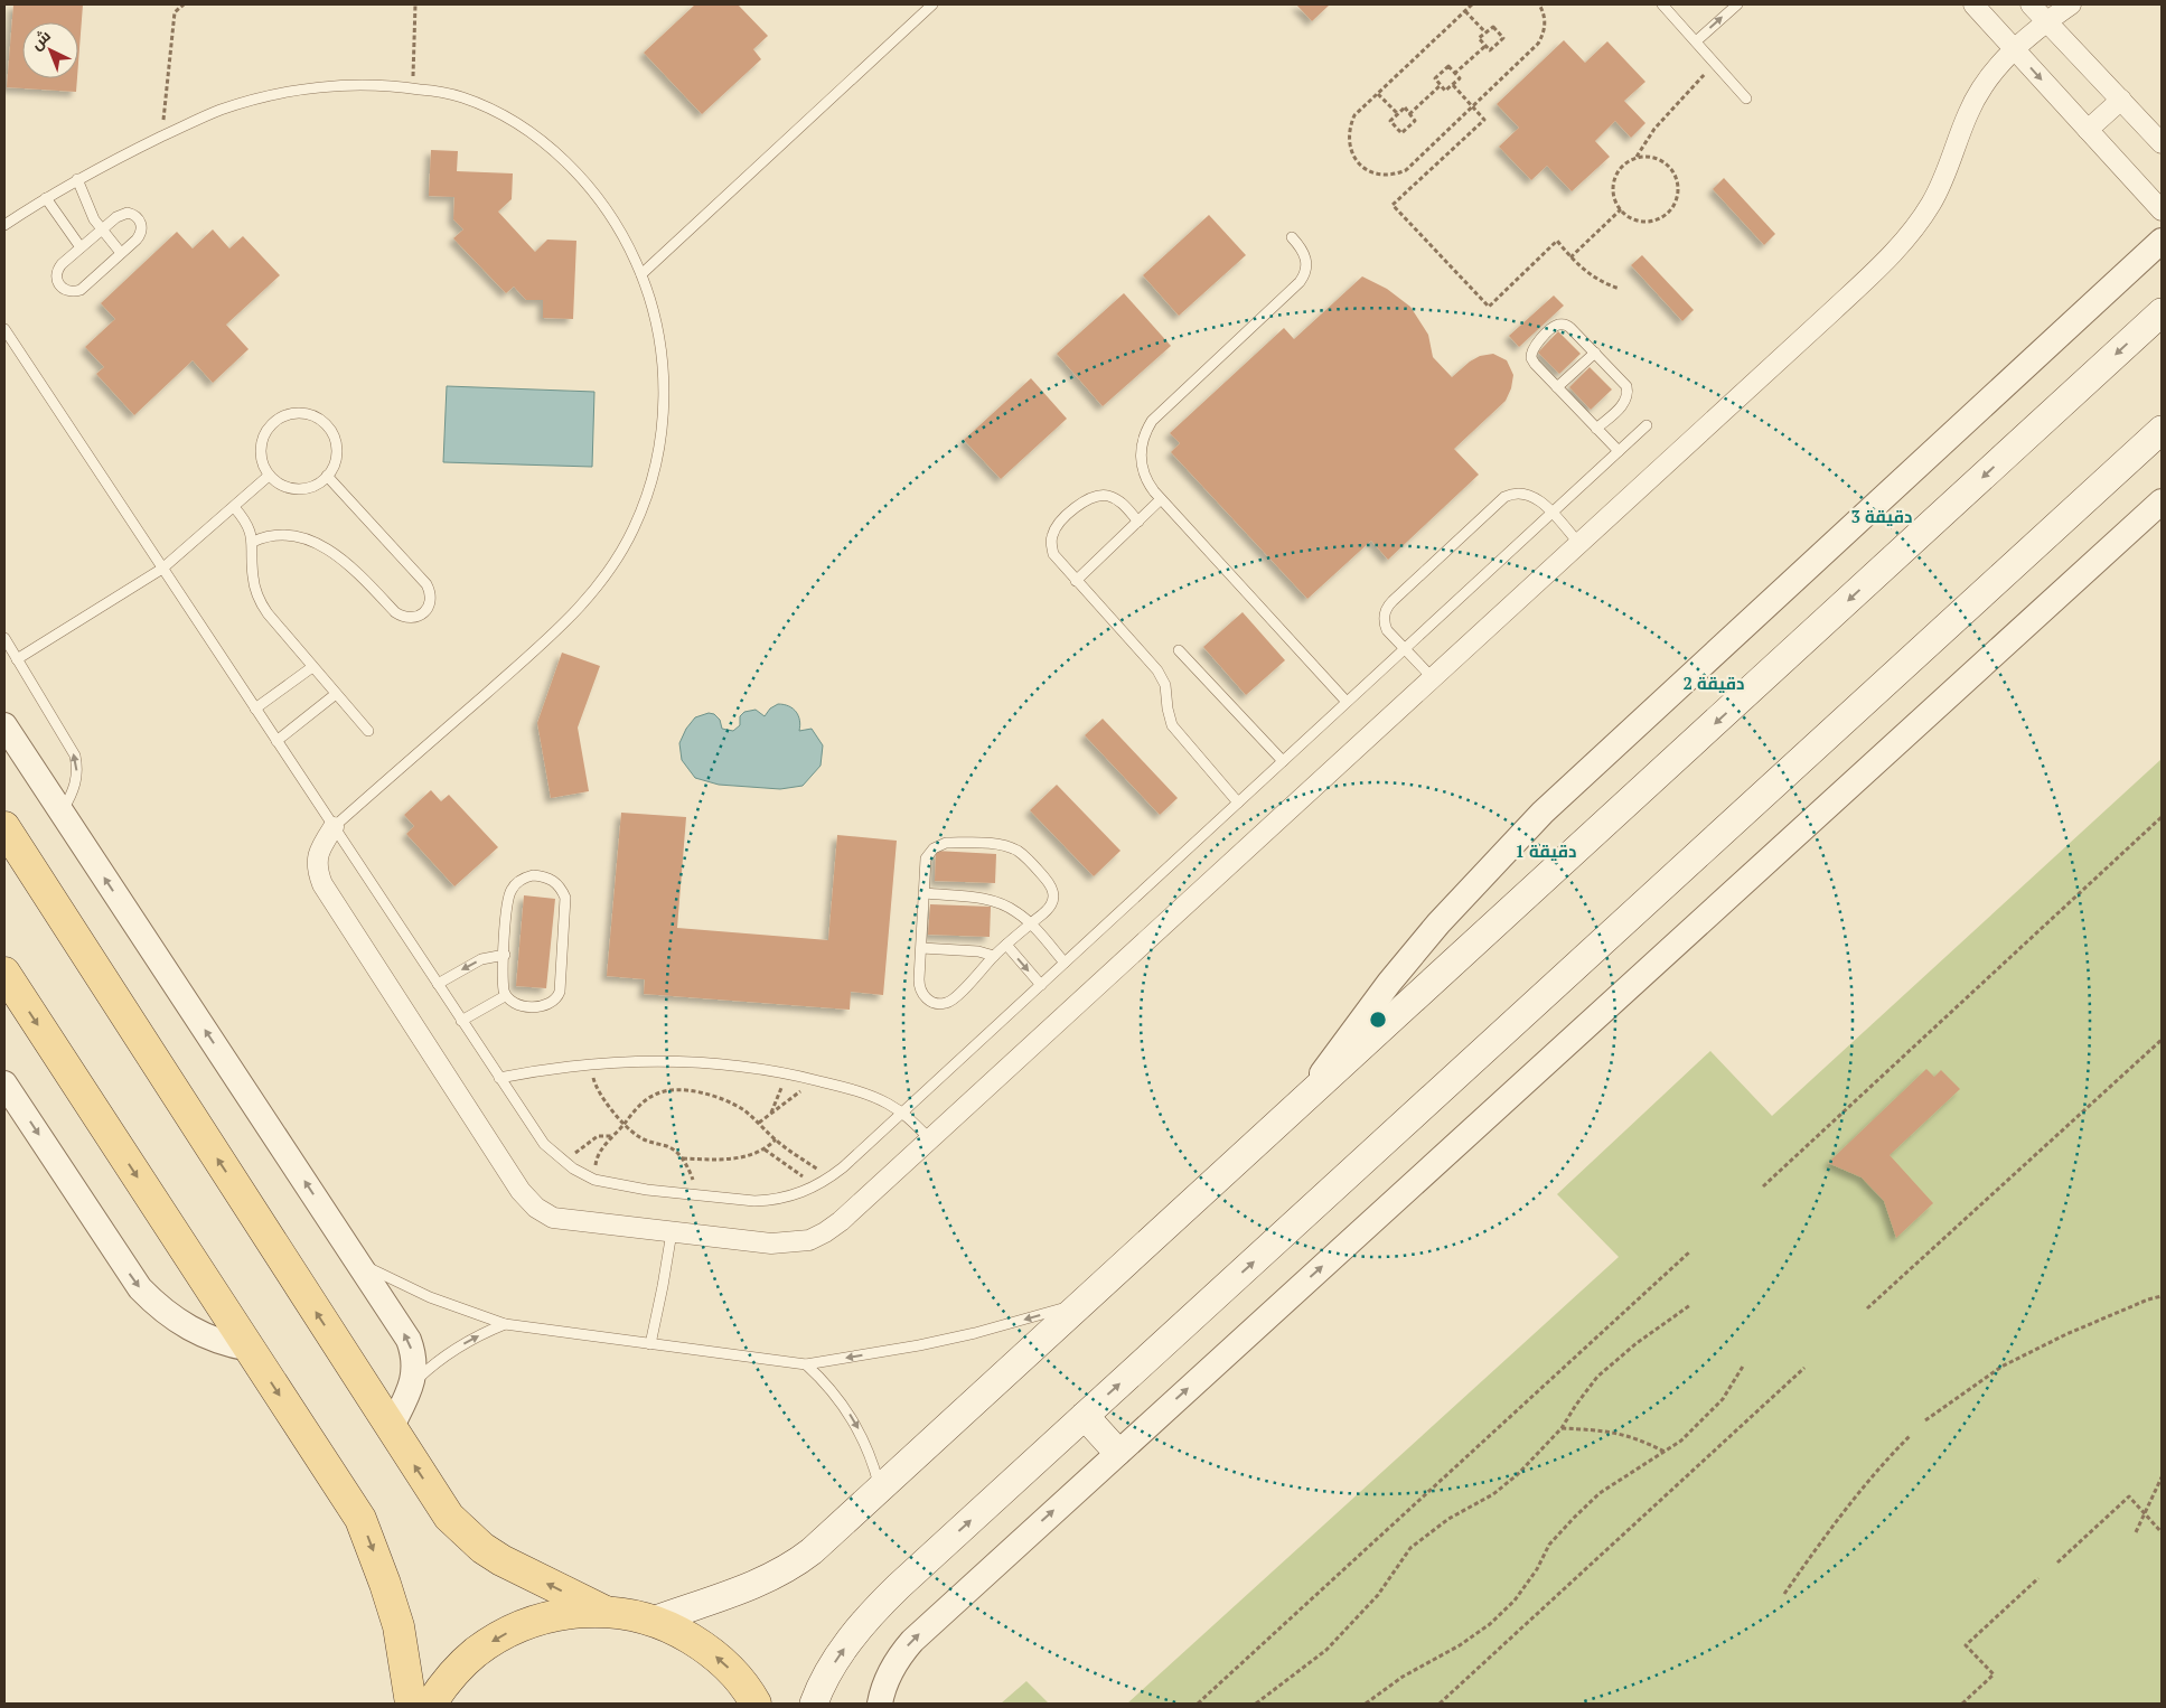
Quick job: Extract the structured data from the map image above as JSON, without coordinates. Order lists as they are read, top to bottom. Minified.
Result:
{"north":"top left","rings":["3 دقيقة","2 دقيقة","1 دقيقة"]}
